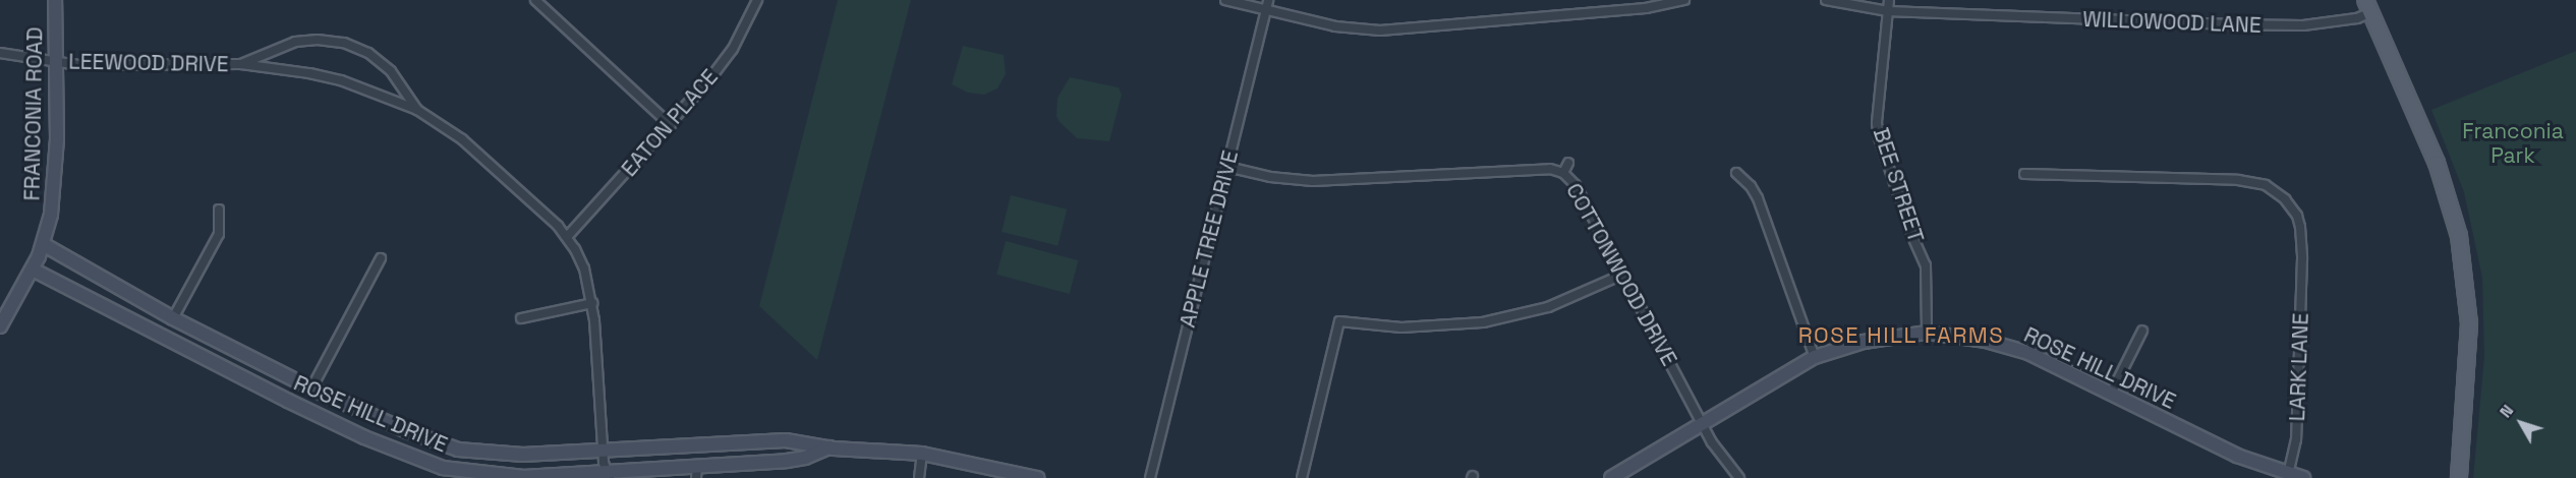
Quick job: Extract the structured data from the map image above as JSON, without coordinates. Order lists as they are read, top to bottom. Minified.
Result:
{"streets":{"street":["WILLOWOOD LANE","LEEWOOD DRIVE","FRANCONIA ROAD","EATON PLACE","BEE STREET","APPLE TREE DRIVE","COTTONWOOD DRIVE","LARK LANE","ROSE HILL DRIVE"]},"crossings":[["WILLOWOOD LANE","BEE STREET"],["LEEWOOD DRIVE","FRANCONIA ROAD"],["LEEWOOD DRIVE","EATON PLACE"],["LEEWOOD DRIVE","ROSE HILL DRIVE"],["FRANCONIA ROAD","ROSE HILL DRIVE"],["BEE STREET","ROSE HILL DRIVE"],["APPLE TREE DRIVE","COTTONWOOD DRIVE"],["COTTONWOOD DRIVE","ROSE HILL DRIVE"],["LARK LANE","ROSE HILL DRIVE"]],"districts":["ROSE HILL FARMS"],"parks":["Franconia Park"],"north":"top left"}
